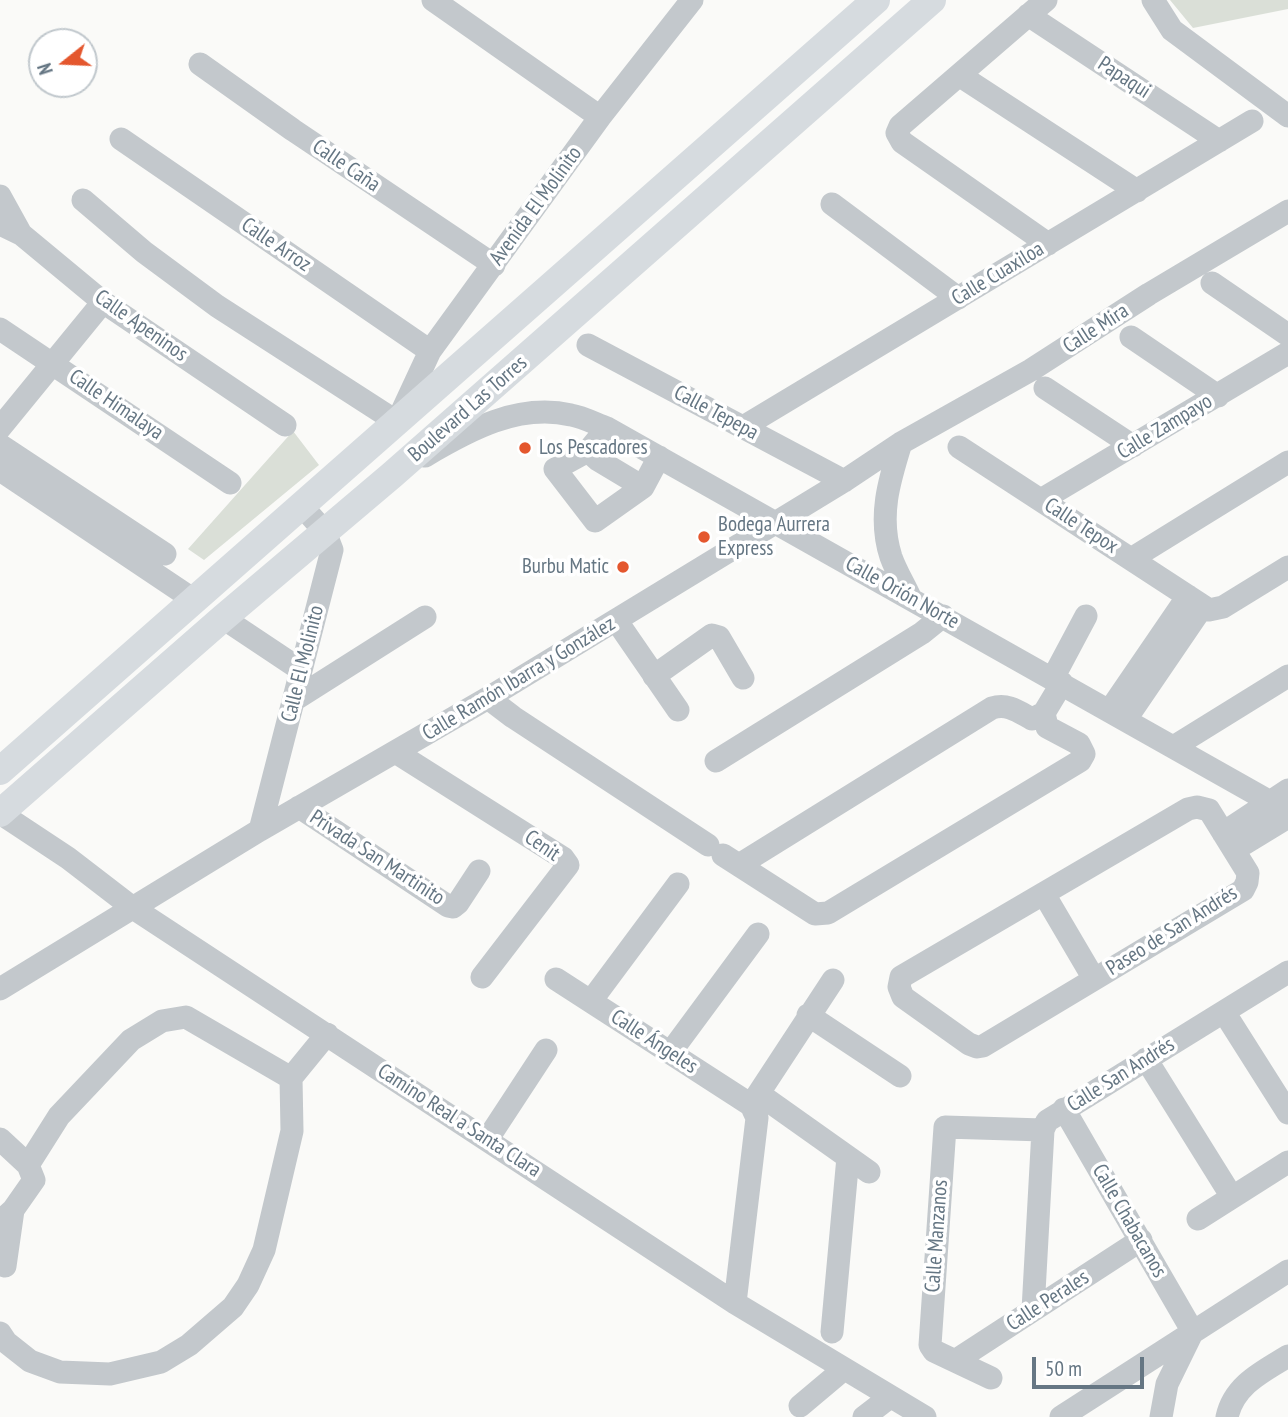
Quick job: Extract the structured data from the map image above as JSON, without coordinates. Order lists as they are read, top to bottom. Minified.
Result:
{"streets":{"main road":["Boulevard Las Torres"],"street":["Papaqui","Calle Caña","Avenida El Molinito","Calle Arroz","Calle Cuaxiloa","Calle Apeninos","Calle Mira","Calle Himalaya","Calle Tepepa","Calle Zampayo","Calle Tepox","Calle Orión Norte","Calle El Molinito","Calle Ramón Ibarra y González","Cenit","Privada San Martinito","Paseo de San Andrés","Calle Ángeles","Calle San Andrés","Camino Real a Santa Clara","Calle Chabacanos","Calle Manzanos","Calle Perales"]},"crossings":[["Papaqui","Calle Cuaxiloa"],["Calle Caña","Avenida El Molinito"],["Avenida El Molinito","Calle Arroz"],["Avenida El Molinito","Boulevard Las Torres"],["Calle Cuaxiloa","Calle Tepepa"],["Calle Mira","Calle Ramón Ibarra y González"],["Boulevard Las Torres","Calle Orión Norte"],["Boulevard Las Torres","Calle El Molinito"],["Boulevard Las Torres","Camino Real a Santa Clara"],["Calle Tepepa","Calle Ramón Ibarra y González"],["Calle Zampayo","Calle Tepox"],["Calle Orión Norte","Calle Ramón Ibarra y González"],["Calle El Molinito","Calle Ramón Ibarra y González"],["Calle Ramón Ibarra y González","Cenit"],["Calle Ramón Ibarra y González","Privada San Martinito"],["Calle Ramón Ibarra y González","Camino Real a Santa Clara"],["Calle San Andrés","Calle Chabacanos"],["Calle San Andrés","Calle Manzanos"],["Calle Chabacanos","Calle Perales"],["Calle Manzanos","Calle Perales"]],"places":["Los Pescadores","Bodega Aurrera Express","Burbu Matic"],"scale_bar":"50 m","north":"left"}
